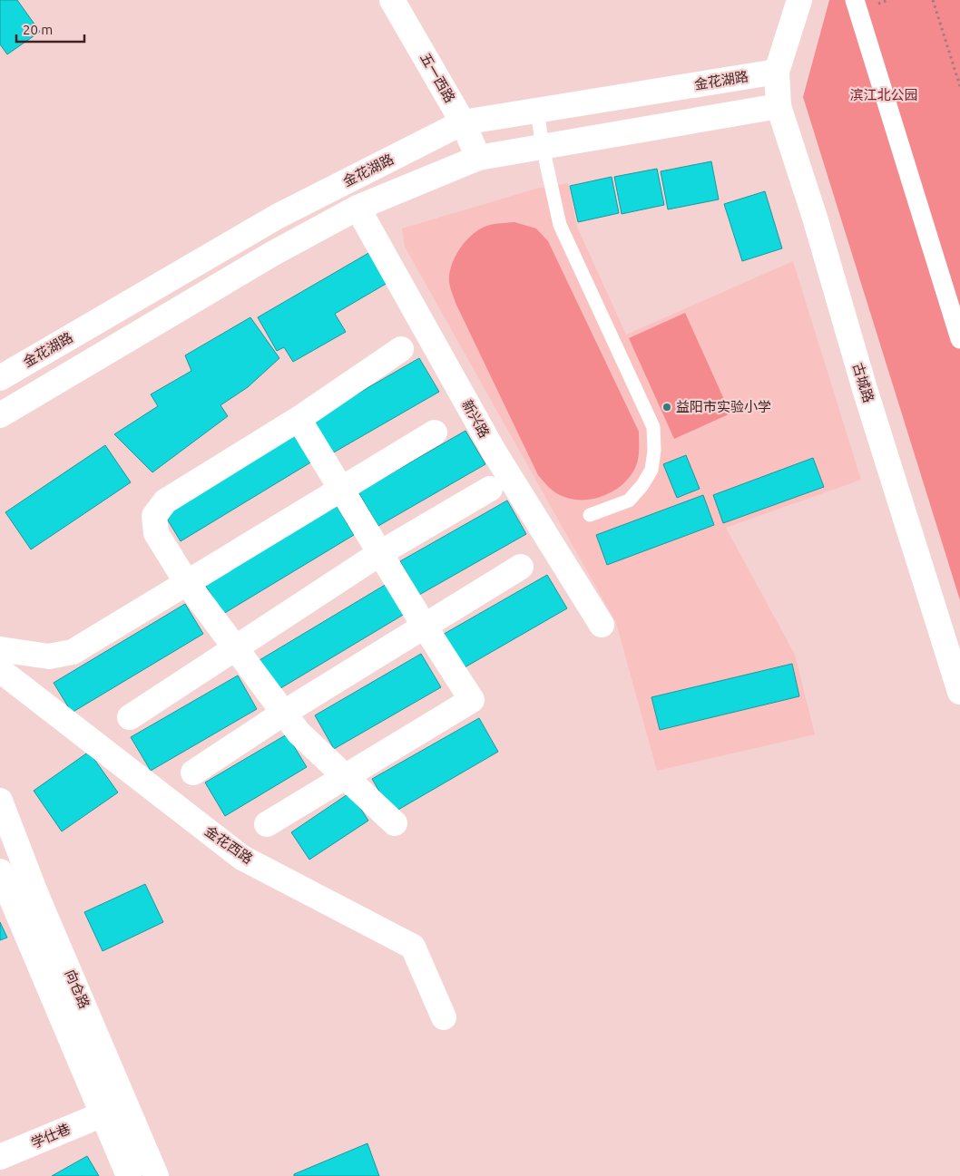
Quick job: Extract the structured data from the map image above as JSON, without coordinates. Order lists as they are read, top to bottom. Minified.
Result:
{"streets":{"street":["五一西路","金花湖路","古城路","新兴路","金花西路","向仓路","学仕巷"]},"crossings":[["五一西路","金花湖路"],["金花湖路","古城路"],["向仓路","学仕巷"]],"parks":["滨江北公园"],"places":["益阳市实验小学"],"scale_bar":"20 m"}
